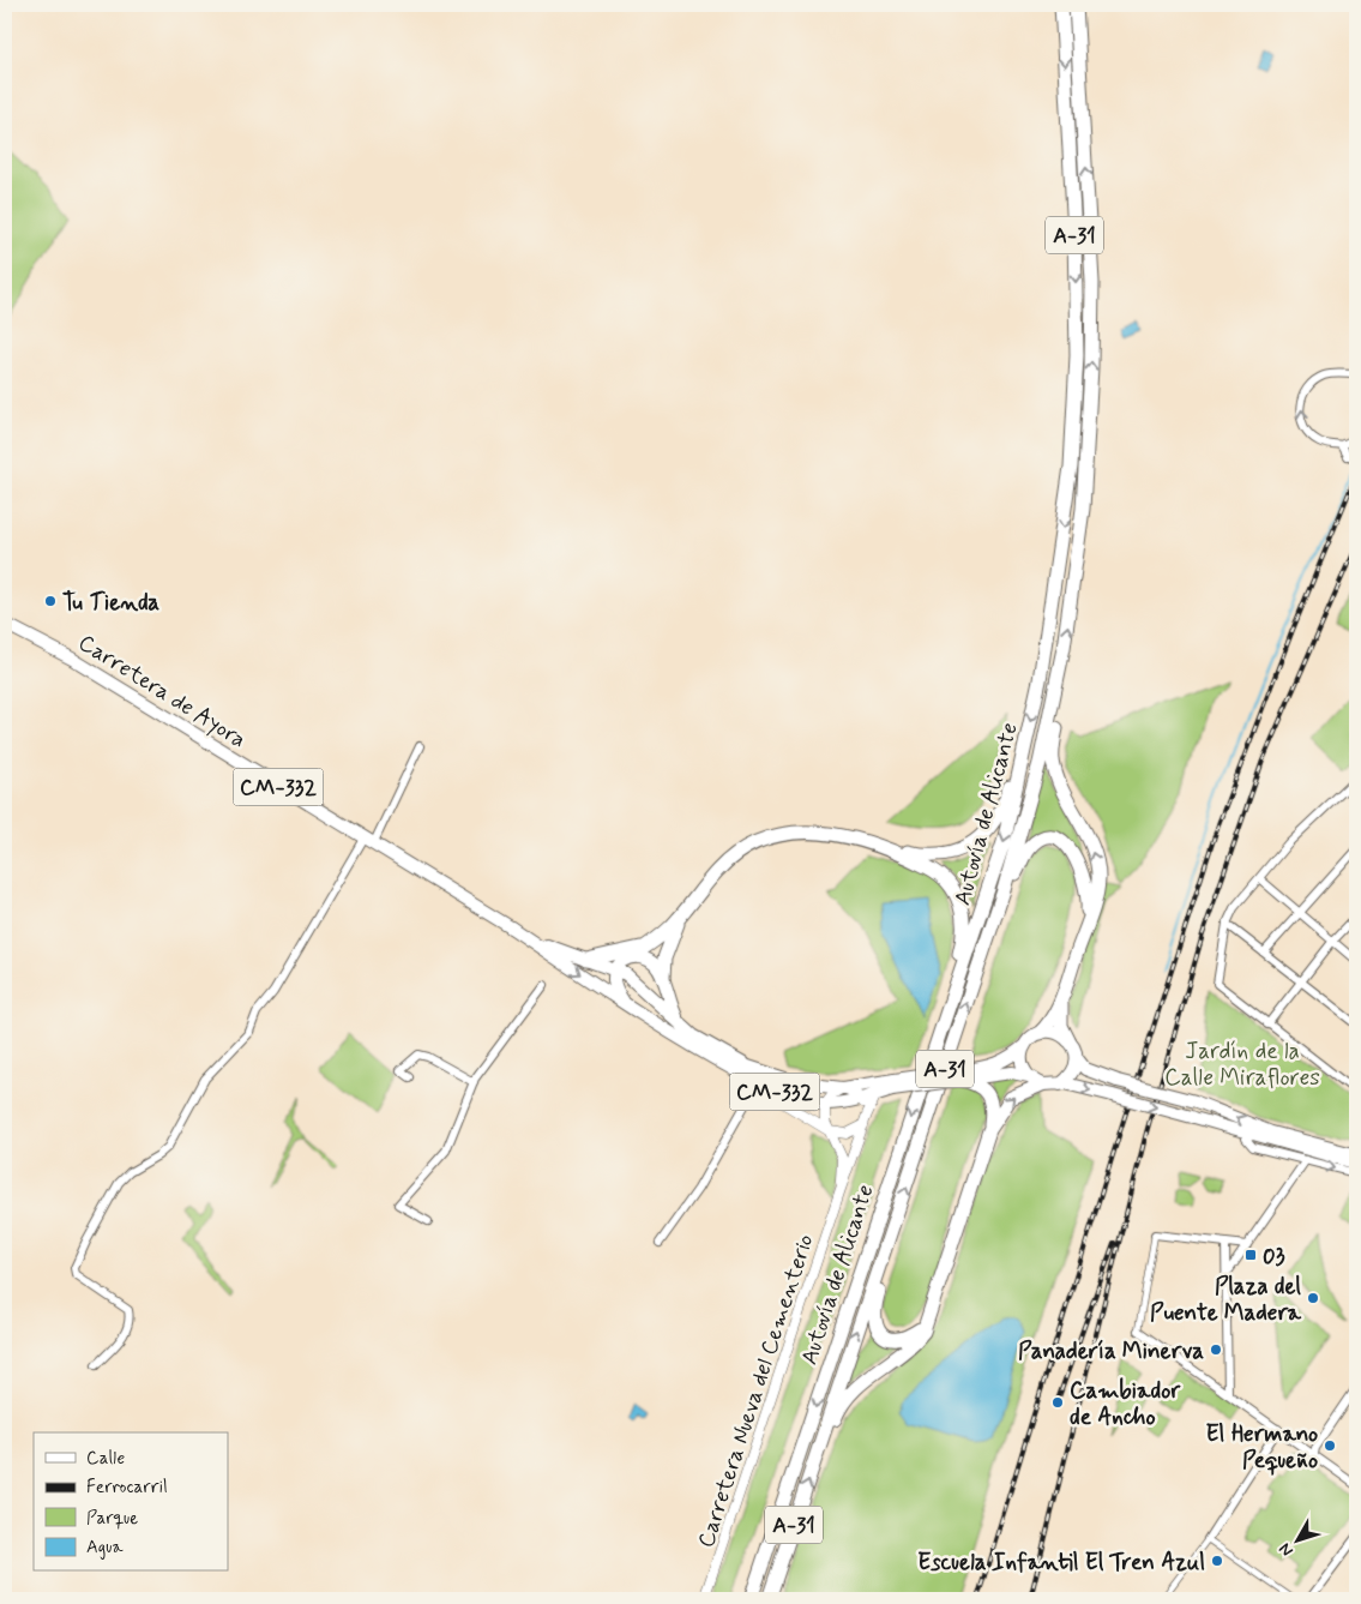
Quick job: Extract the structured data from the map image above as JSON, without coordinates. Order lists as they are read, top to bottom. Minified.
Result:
{"streets":{"highway":["A-31","Autovía de Alicante"],"main road":["Carretera de Ayora","CM-332"],"street":["Carretera Nueva del Cementerio"]},"crossings":[["A-31","CM-332"],["A-31","Carretera Nueva del Cementerio"],["CM-332","Carretera Nueva del Cementerio"]],"parks":["Jardín de la Calle Miraflores"],"places":{"other":["Tu Tienda","Plaza del Puente Madera","Panadería Minerva","Cambiador de Ancho","El Hermano Pequeño","Escuela Infantil El Tren Azul"],"transit":["03"]},"legend":["Calle","Ferrocarril","Parque","Agua"],"north":"bottom left"}
